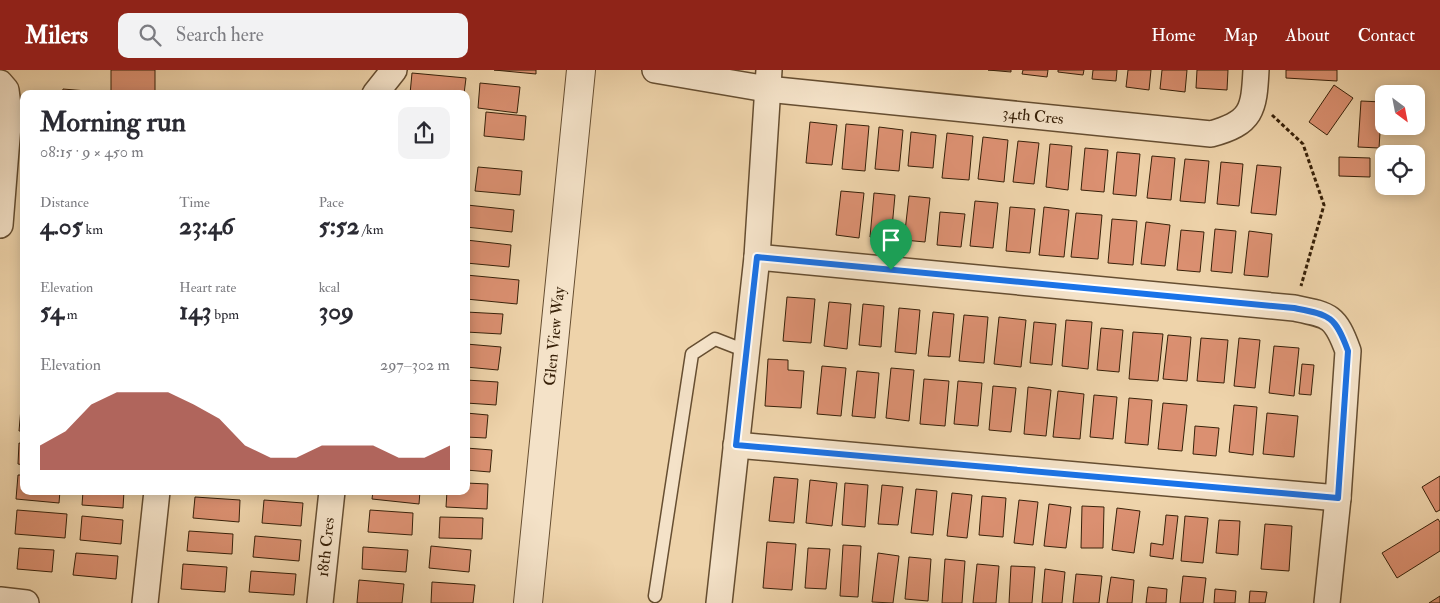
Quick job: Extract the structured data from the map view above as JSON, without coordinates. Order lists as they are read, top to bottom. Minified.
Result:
{"streets":{"street":["34th Cres","Glen View Way","18th Cres"]},"north":"bottom right","page":{"header":"Milers","search":"Search here","nav":["Home","Map","About","Contact"],"heading":["Morning run","08:15 · 9 × 450 m"],"stats":[["Distance","4.05 km"],["Time","23:46"],["Pace","5:52 /km"],["Elevation","54 m"],["Heart rate","143 bpm"],["kcal","309"]],"chart":["Elevation","297–302 m"]}}
